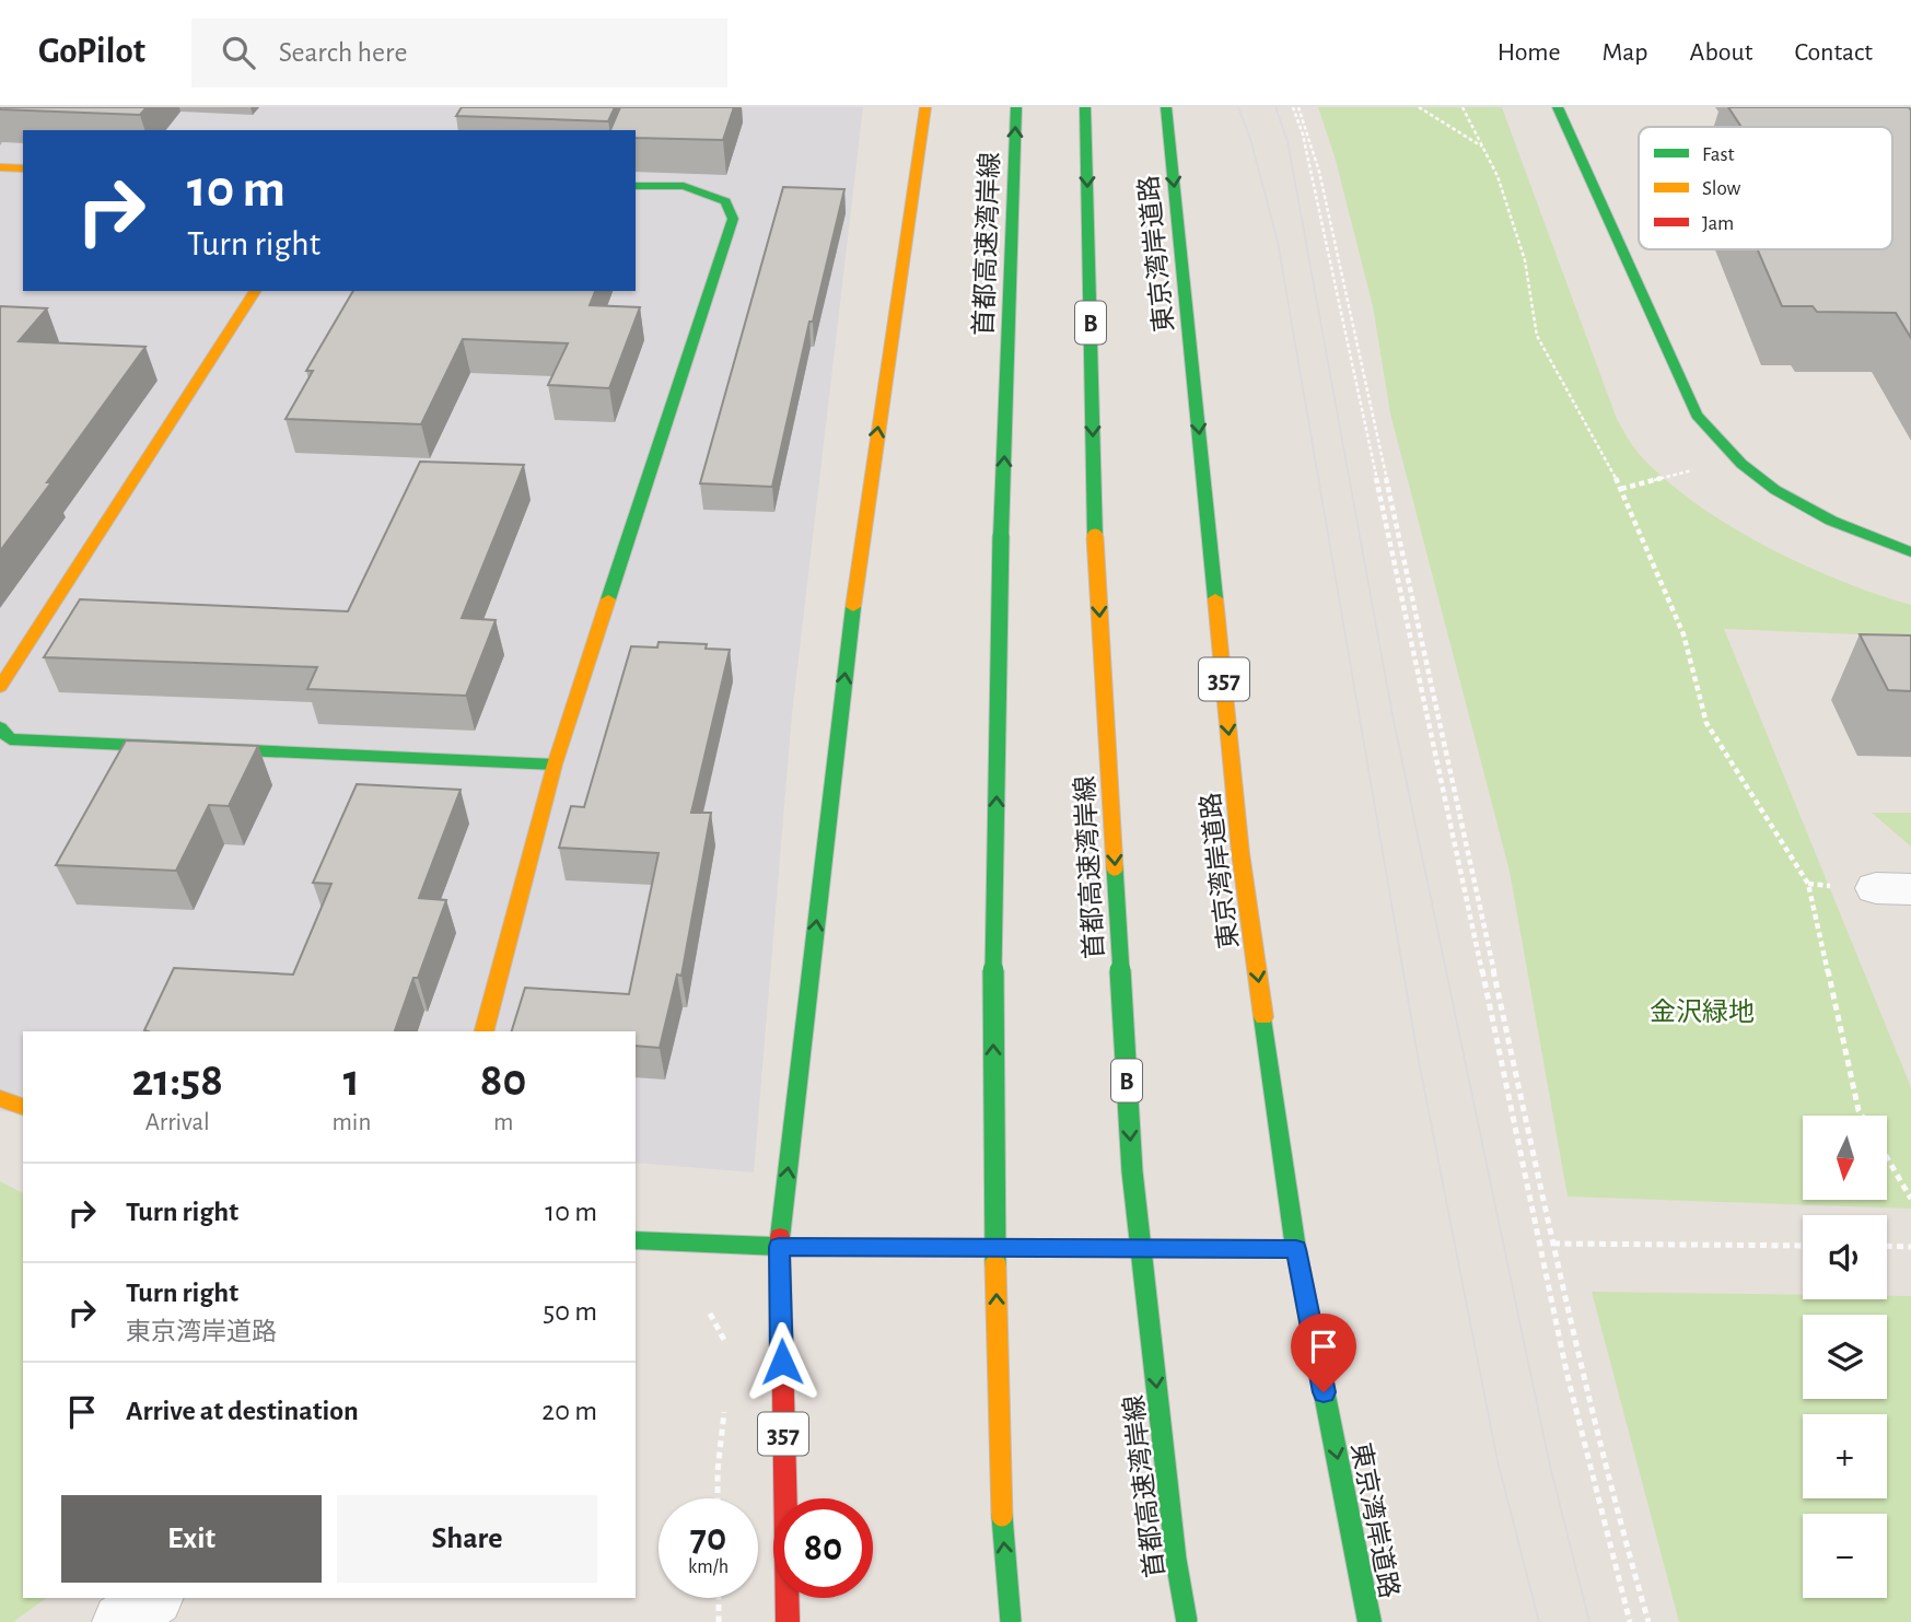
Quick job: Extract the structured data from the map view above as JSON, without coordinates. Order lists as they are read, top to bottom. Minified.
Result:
{"streets":{"main road":["首都高速湾岸線","東京湾岸道路","B","357"]},"one_way":["東京湾岸道路"],"parks":["金沢緑地"],"legend":["Fast","Slow","Jam"],"north":"bottom","page":{"header":"GoPilot","search":"Search here","nav":["Home","Map","About","Contact"],"turn":["10 m","Turn right"],"eta":["21:58","Arrival","1","min","80","m"],"map_buttons":["+","−"],"list":[{"name":"Turn right","value":"10 m"},{"name":"Turn right","note":"東京湾岸道路","value":"50 m"},{"name":"Arrive at destination","value":"20 m"}],"buttons":["Exit","Share"],"speed":"70 km/h","limit":"80"}}
